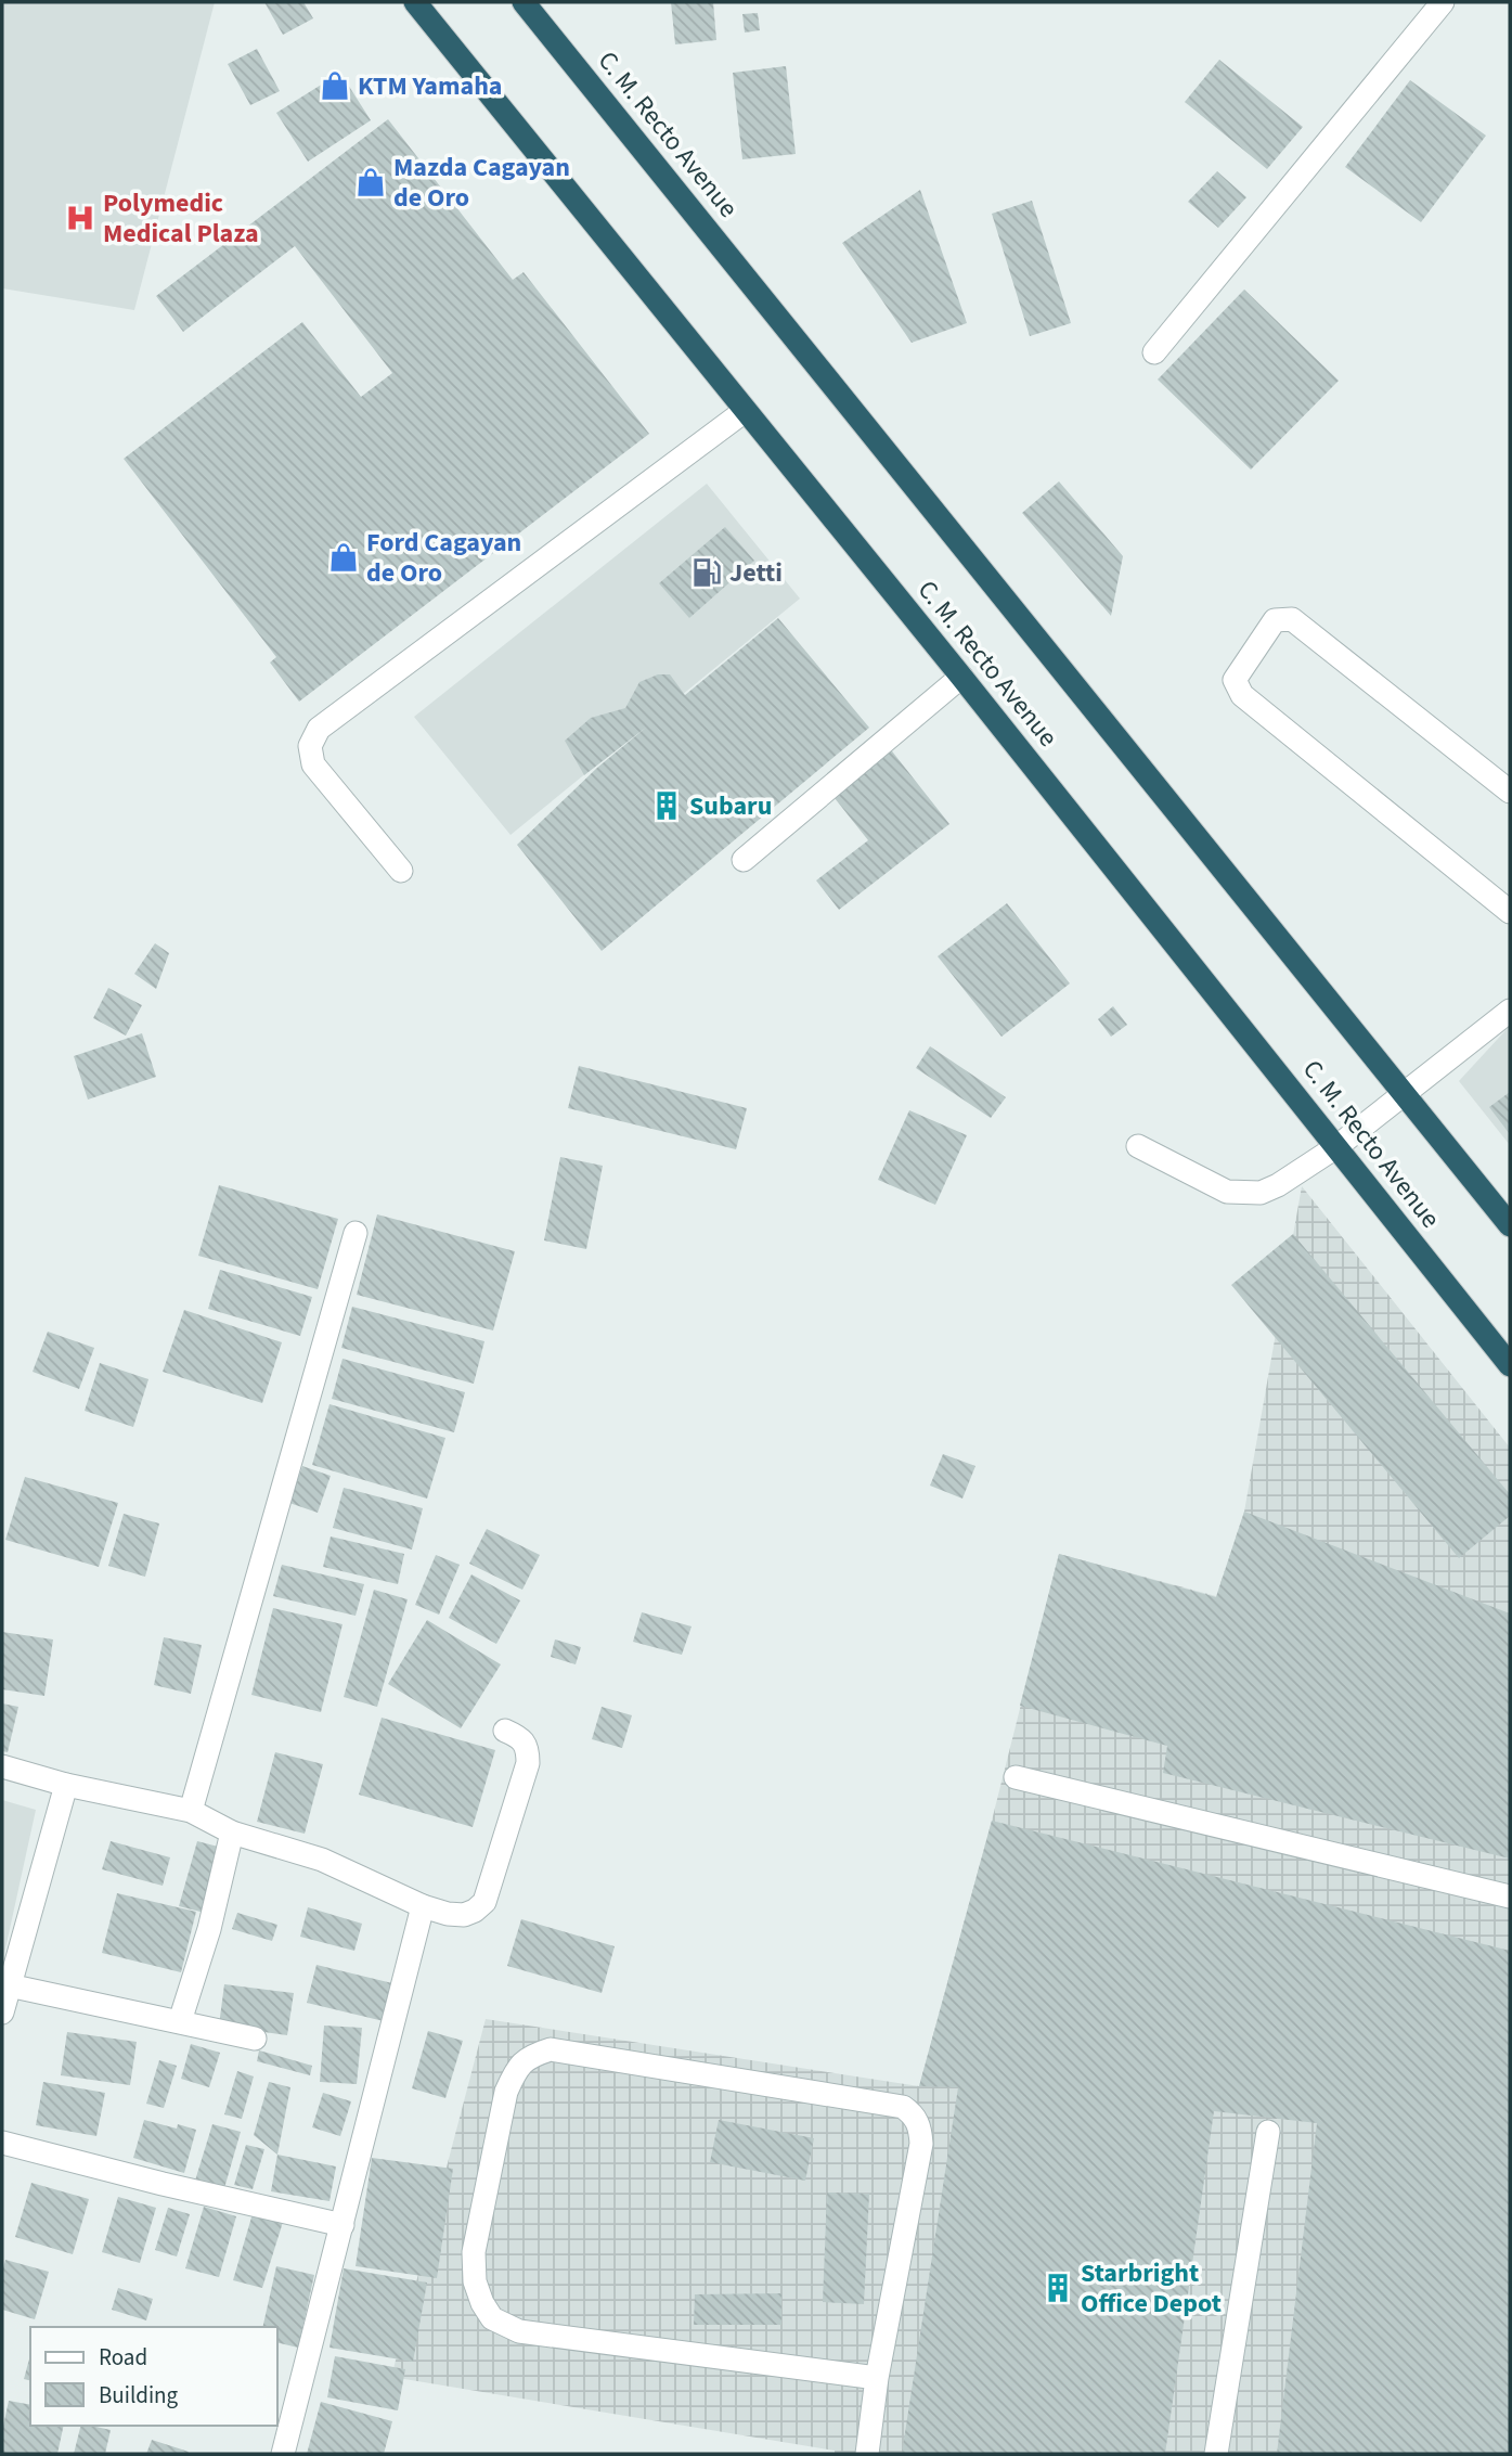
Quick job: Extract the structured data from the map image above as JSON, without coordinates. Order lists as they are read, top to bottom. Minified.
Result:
{"streets":{"highway":["C. M. Recto Avenue"]},"places":{"shop":["KTM Yamaha","Mazda Cagayan de Oro","Ford Cagayan de Oro"],"hospital":["Polymedic Medical Plaza"],"fuel station":["Jetti"],"building":["Subaru","Starbright Office Depot"]},"legend":["Road","Building"]}
